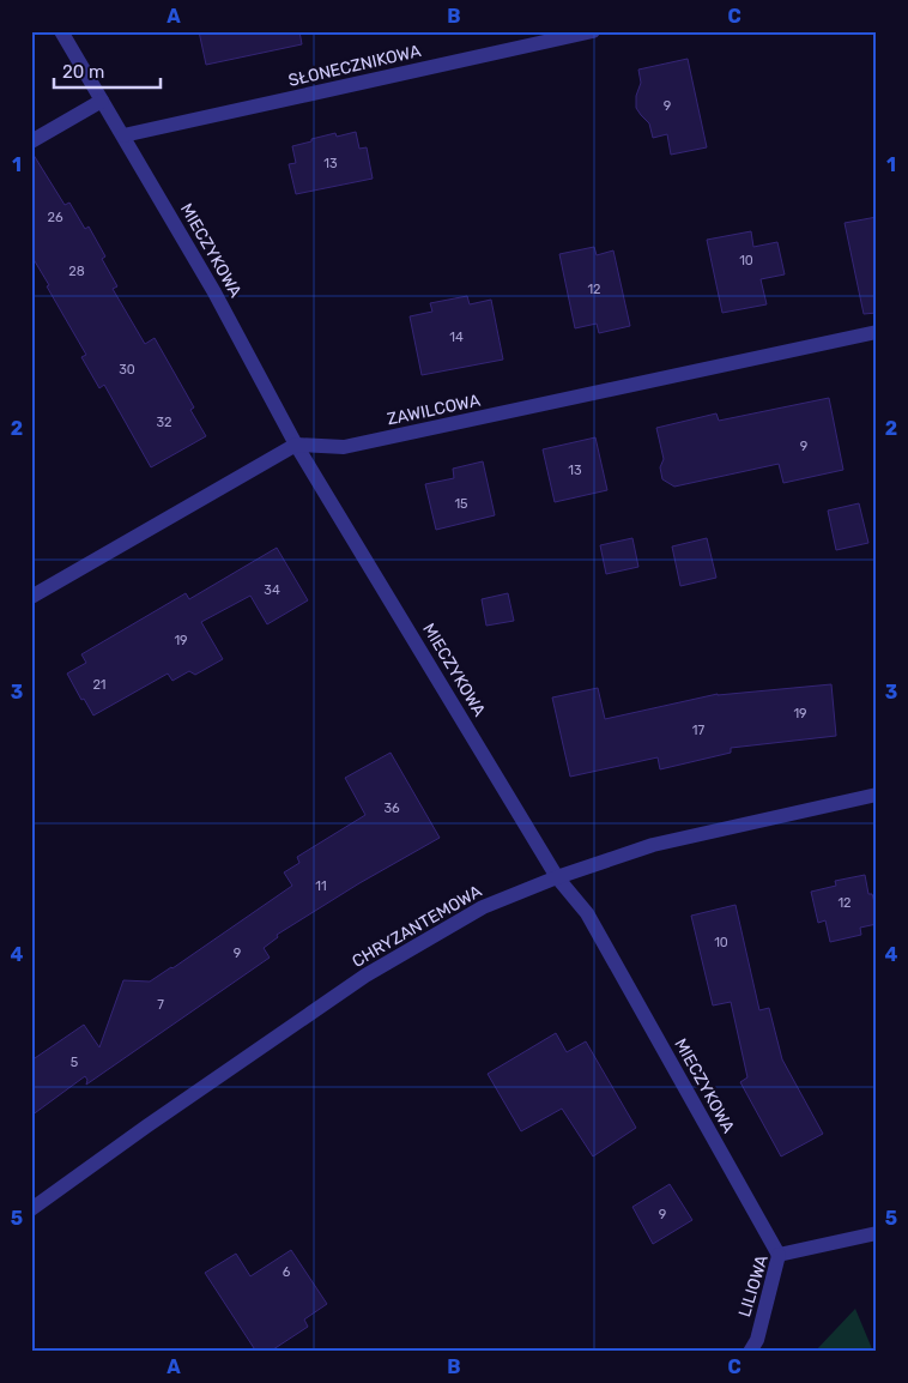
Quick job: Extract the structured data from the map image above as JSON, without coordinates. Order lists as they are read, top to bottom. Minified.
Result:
{"streets":{"street":["SŁONECZNIKOWA","MIECZYKOWA","ZAWILCOWA","CHRYZANTEMOWA","LILIOWA"]},"crossings":[["SŁONECZNIKOWA","MIECZYKOWA"],["MIECZYKOWA","ZAWILCOWA"],["MIECZYKOWA","CHRYZANTEMOWA"],["MIECZYKOWA","LILIOWA"]],"house_numbers":["9","13","26","10","28","12","14","30","32","9","13","15","34","19","21","19","17","36","11","12","10","9","7","5","9","6"],"scale_bar":"20 m","grid":{"columns":["A","B","C"],"rows":["1","2","3","4","5"]}}
